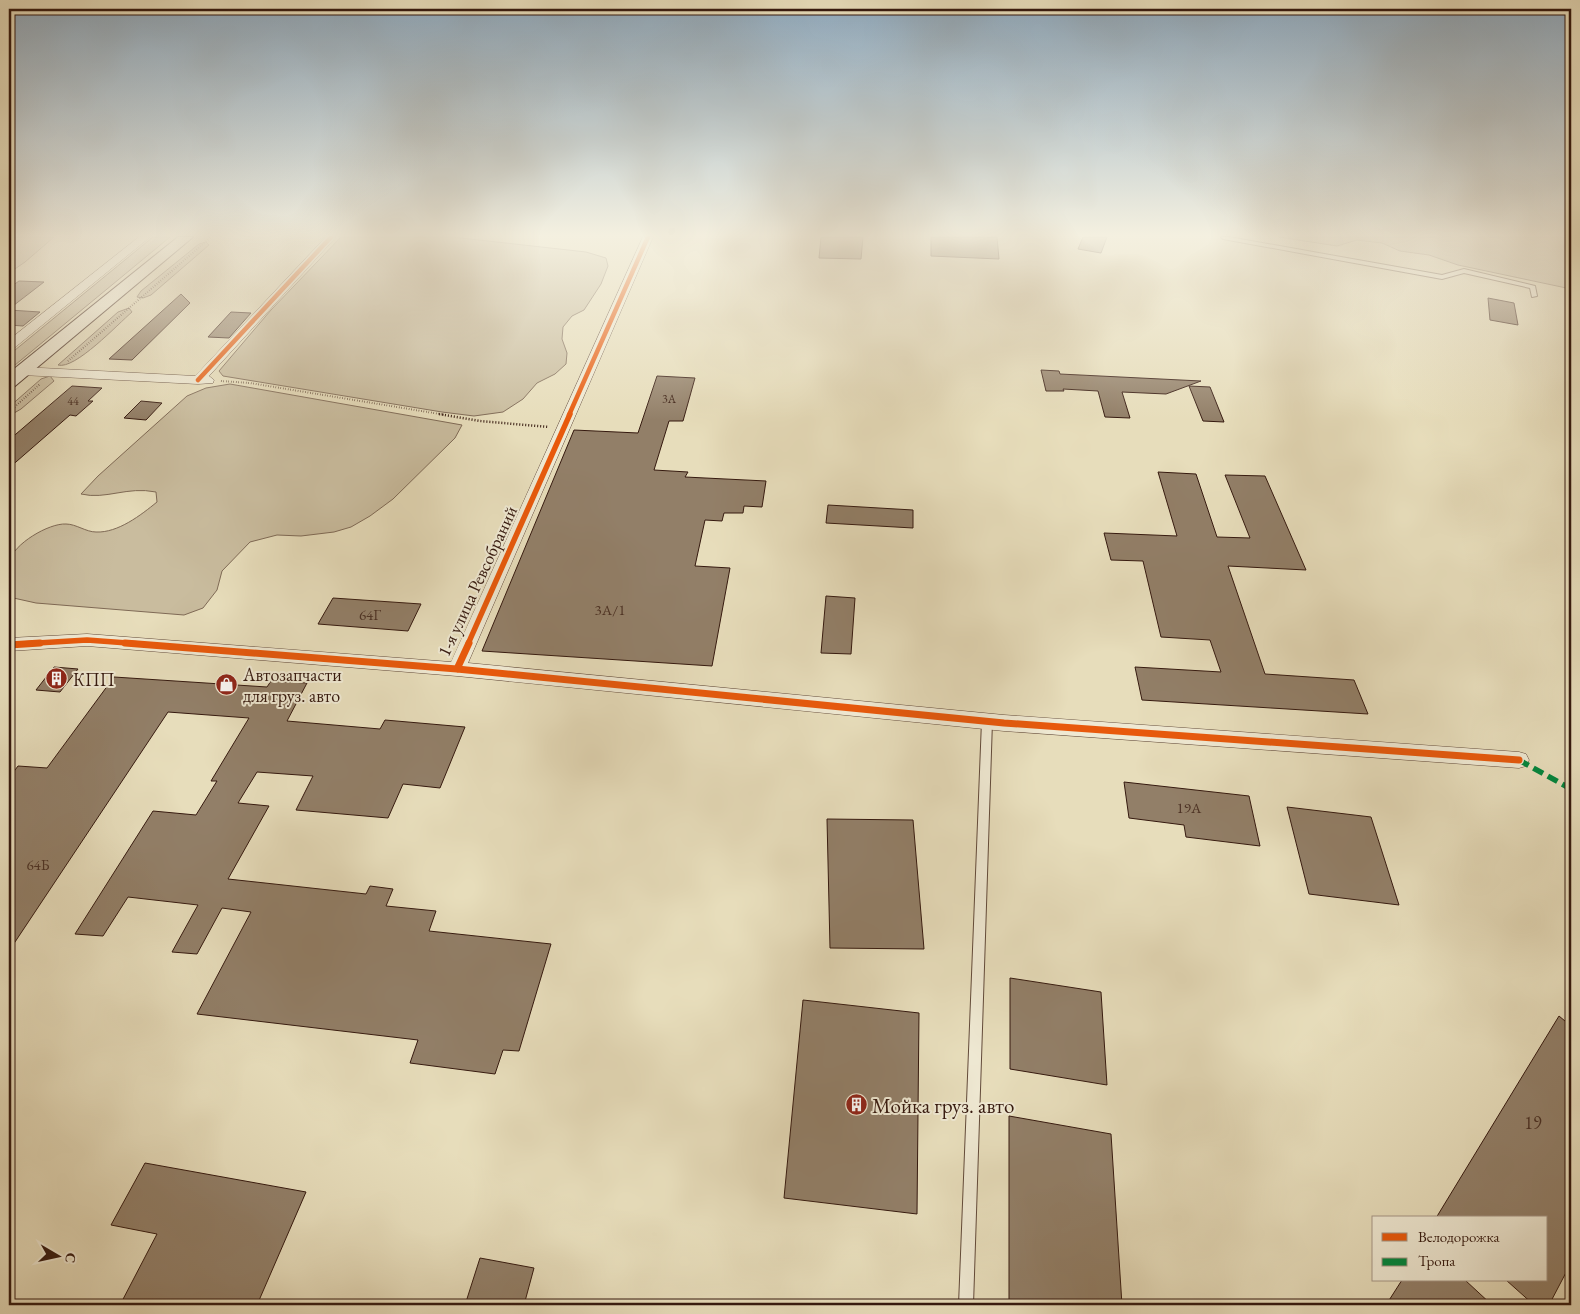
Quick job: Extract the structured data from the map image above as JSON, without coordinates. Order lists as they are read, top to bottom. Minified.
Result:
{"streets":{"street":["1-я улица Ревсобраний"]},"places":{"building":["КПП","Мойка груз. авто"],"shop":["Автозапчасти для груз. авто"]},"house_numbers":["3А","44","3А/1","64Г","19А","64Б","19"],"legend":["Велодорожка","Тропа"],"north":"right"}
